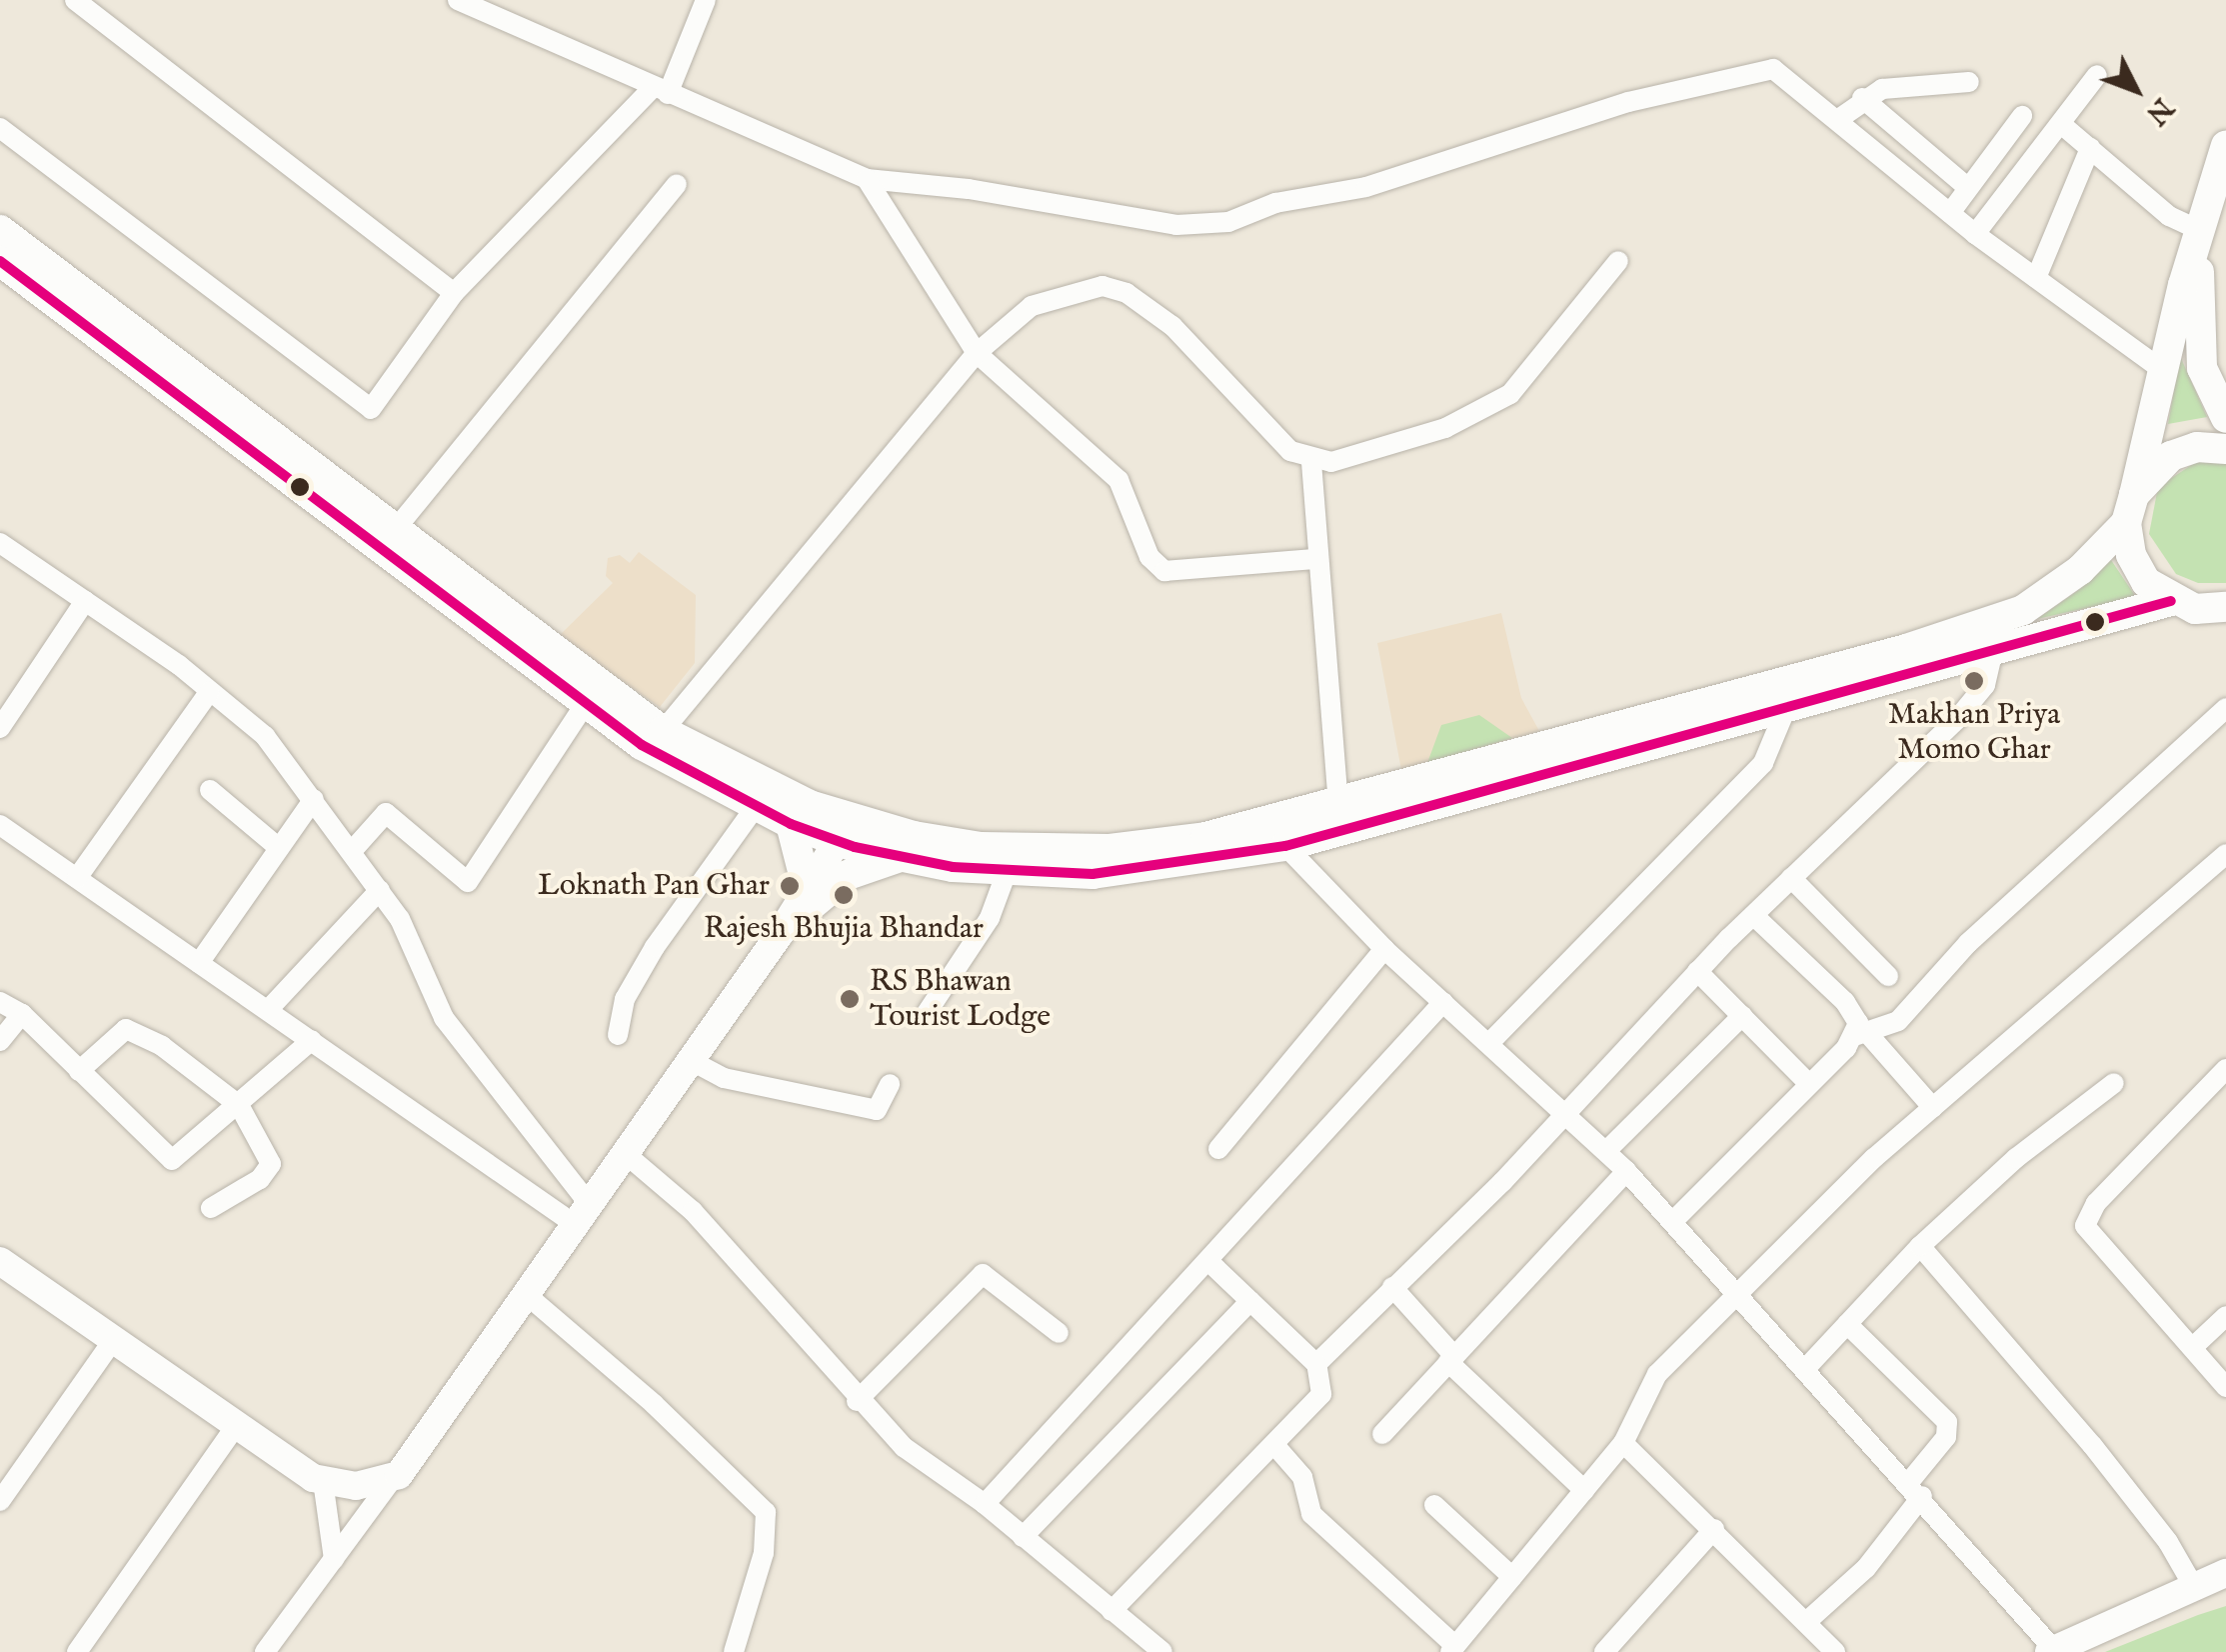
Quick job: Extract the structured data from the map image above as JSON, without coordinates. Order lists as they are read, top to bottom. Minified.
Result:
{"places":["Makhan Priya Momo Ghar","Loknath Pan Ghar","Rajesh Bhujia Bhandar","RS Bhawan Tourist Lodge"],"north":"bottom right"}
